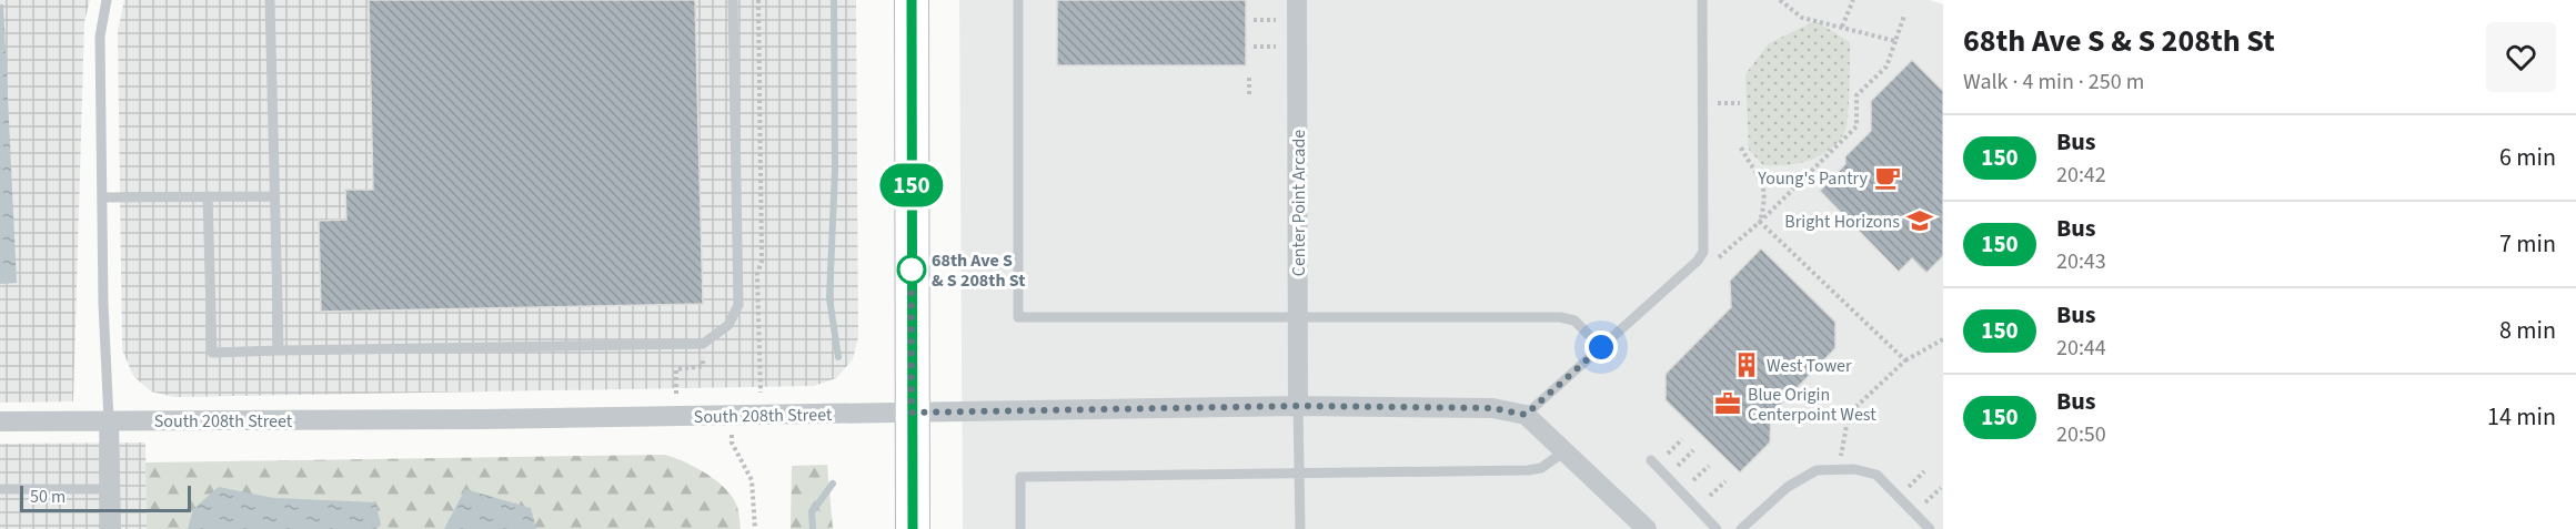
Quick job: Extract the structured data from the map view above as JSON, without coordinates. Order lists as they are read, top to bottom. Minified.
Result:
{"streets":{"street":["Center Point Arcade","South 208th Street"]},"crossings":[["Center Point Arcade","South 208th Street"]],"places":{"cafe":["Young's Pantry"],"school or university":["Bright Horizons"],"other":["68th Ave S & S 208th St"],"building":["West Tower"],"office":["Blue Origin Centerpoint West"]},"lines":["bus line 150"],"scale_bar":"50 m","page":{"on_map":"150","heading":["68th Ave S & S 208th St","Walk · 4 min · 250 m"],"list":[{"mark":"150","name":"Bus","note":"20:42","value":"6 min"},{"mark":"150","name":"Bus","note":"20:43","value":"7 min"},{"mark":"150","name":"Bus","note":"20:44","value":"8 min"},{"mark":"150","name":"Bus","note":"20:50","value":"14 min"}],"scale":"50 m"}}
